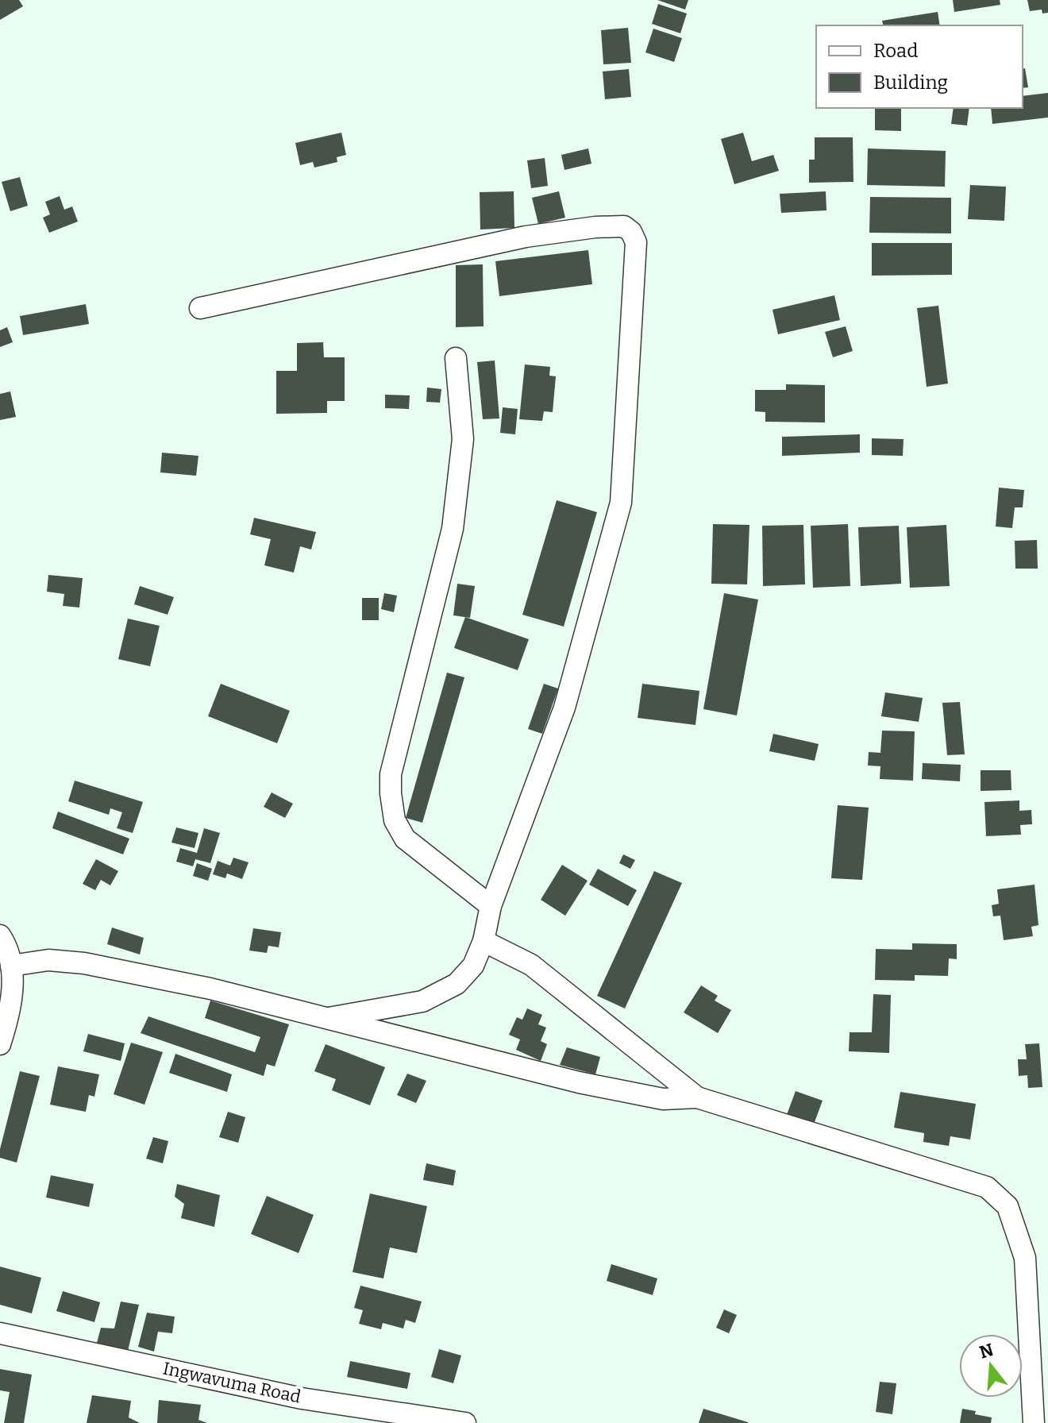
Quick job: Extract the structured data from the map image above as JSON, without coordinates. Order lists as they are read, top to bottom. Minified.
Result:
{"streets":{"street":["Ingwavuma Road"]},"legend":["Road","Building"],"north":"top"}
